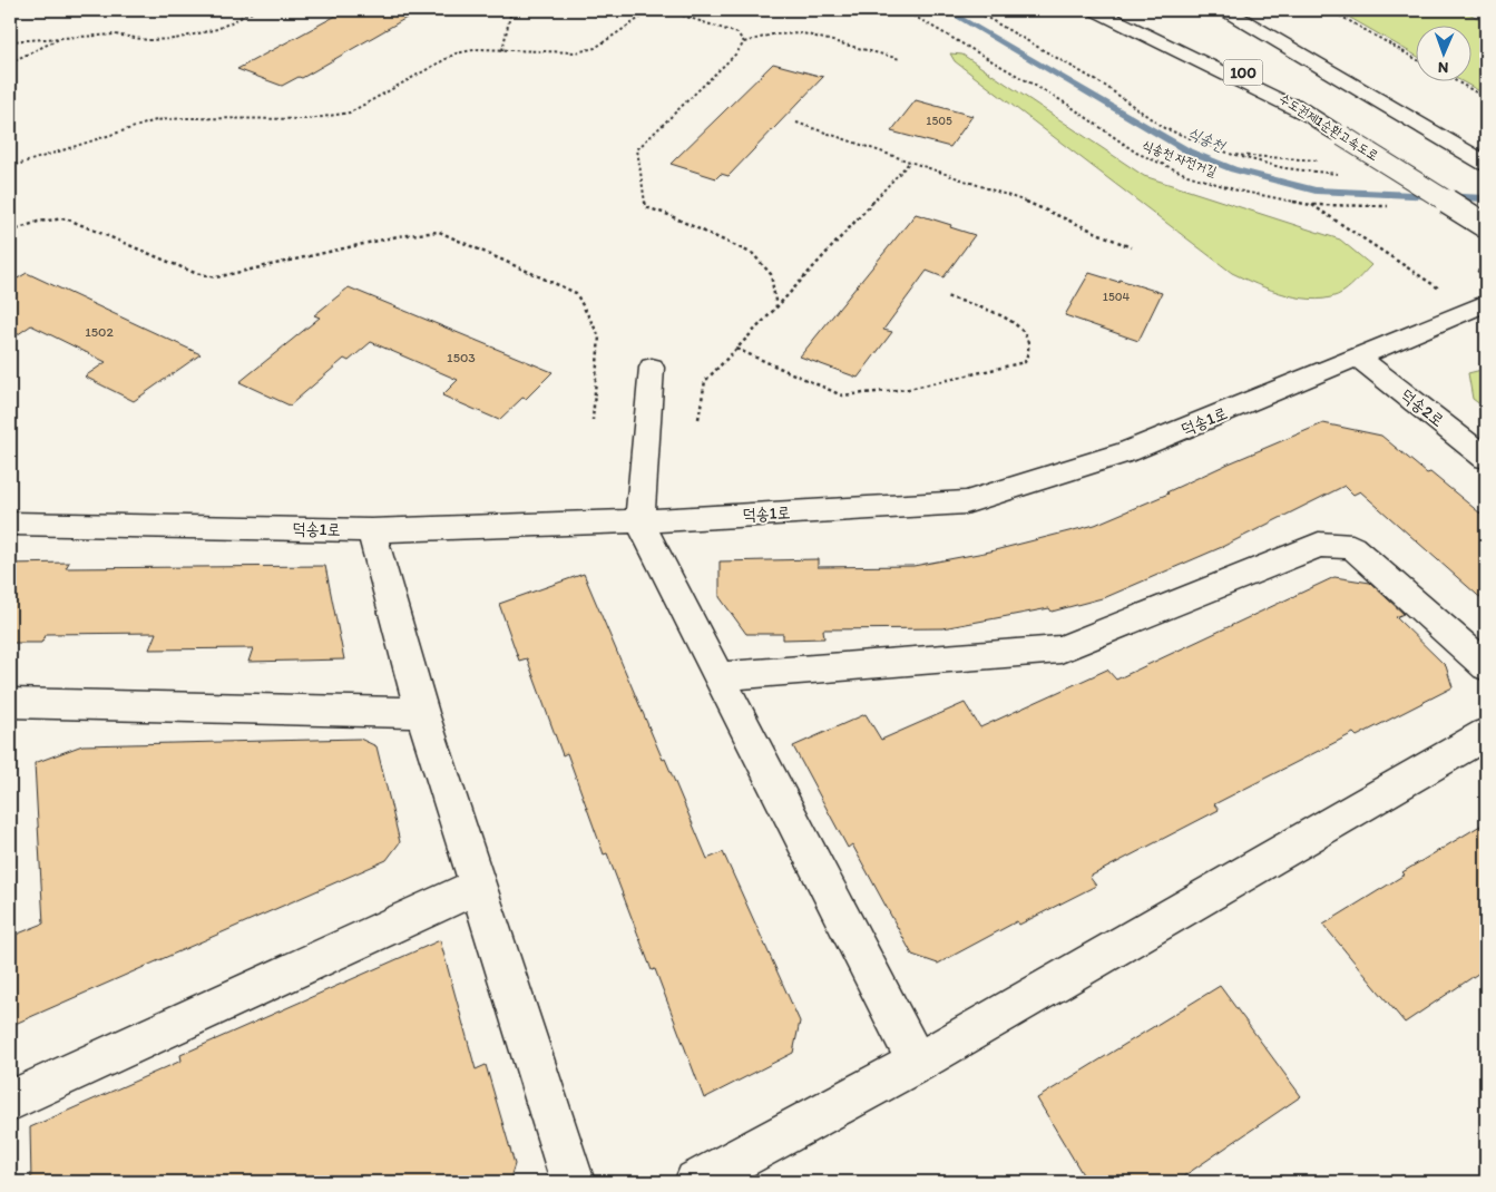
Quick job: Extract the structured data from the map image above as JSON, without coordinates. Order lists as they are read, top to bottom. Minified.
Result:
{"streets":{"main road":["100","수도권제1순환고속도로","덕송2로","덕송1로"],"path":["식송천 자전거길"]},"crossings":[["덕송2로","덕송1로"]],"water":["식송천"],"house_numbers":["1505","1504","1502","1503"],"north":"bottom"}
